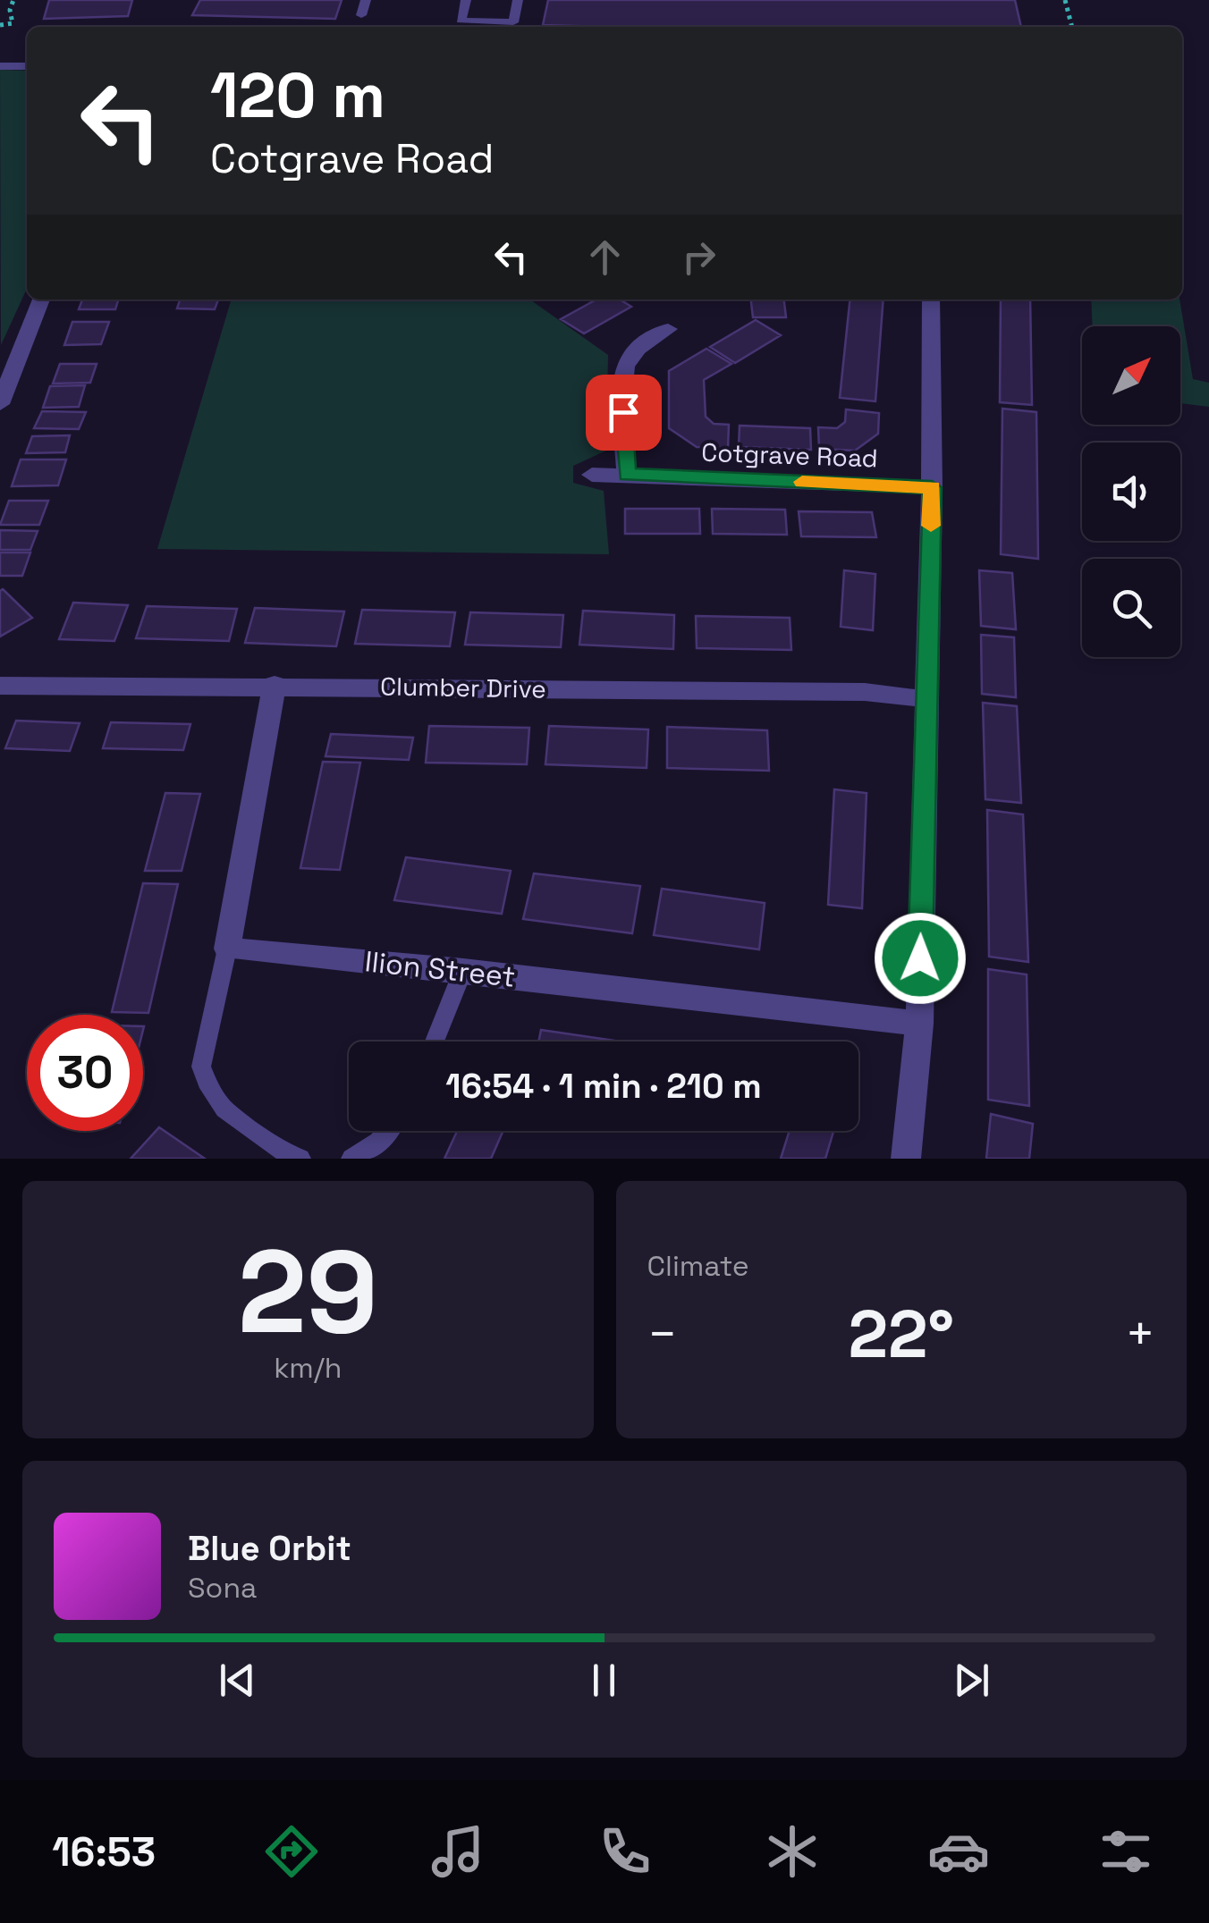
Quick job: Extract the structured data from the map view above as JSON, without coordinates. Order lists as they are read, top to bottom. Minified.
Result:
{"streets":{"street":["Cotgrave Road","Clumber Drive","Ilion Street"]},"north":"top right","page":{"turn":["120 m","Cotgrave Road"],"limit":"30","trip":"16:54 · 1 min · 210 m","tile":[["29","km/h"],"Climate"],"heat":["−","22°","+"],"song":["Blue Orbit","Sona"],"tabs":"16:53"}}
